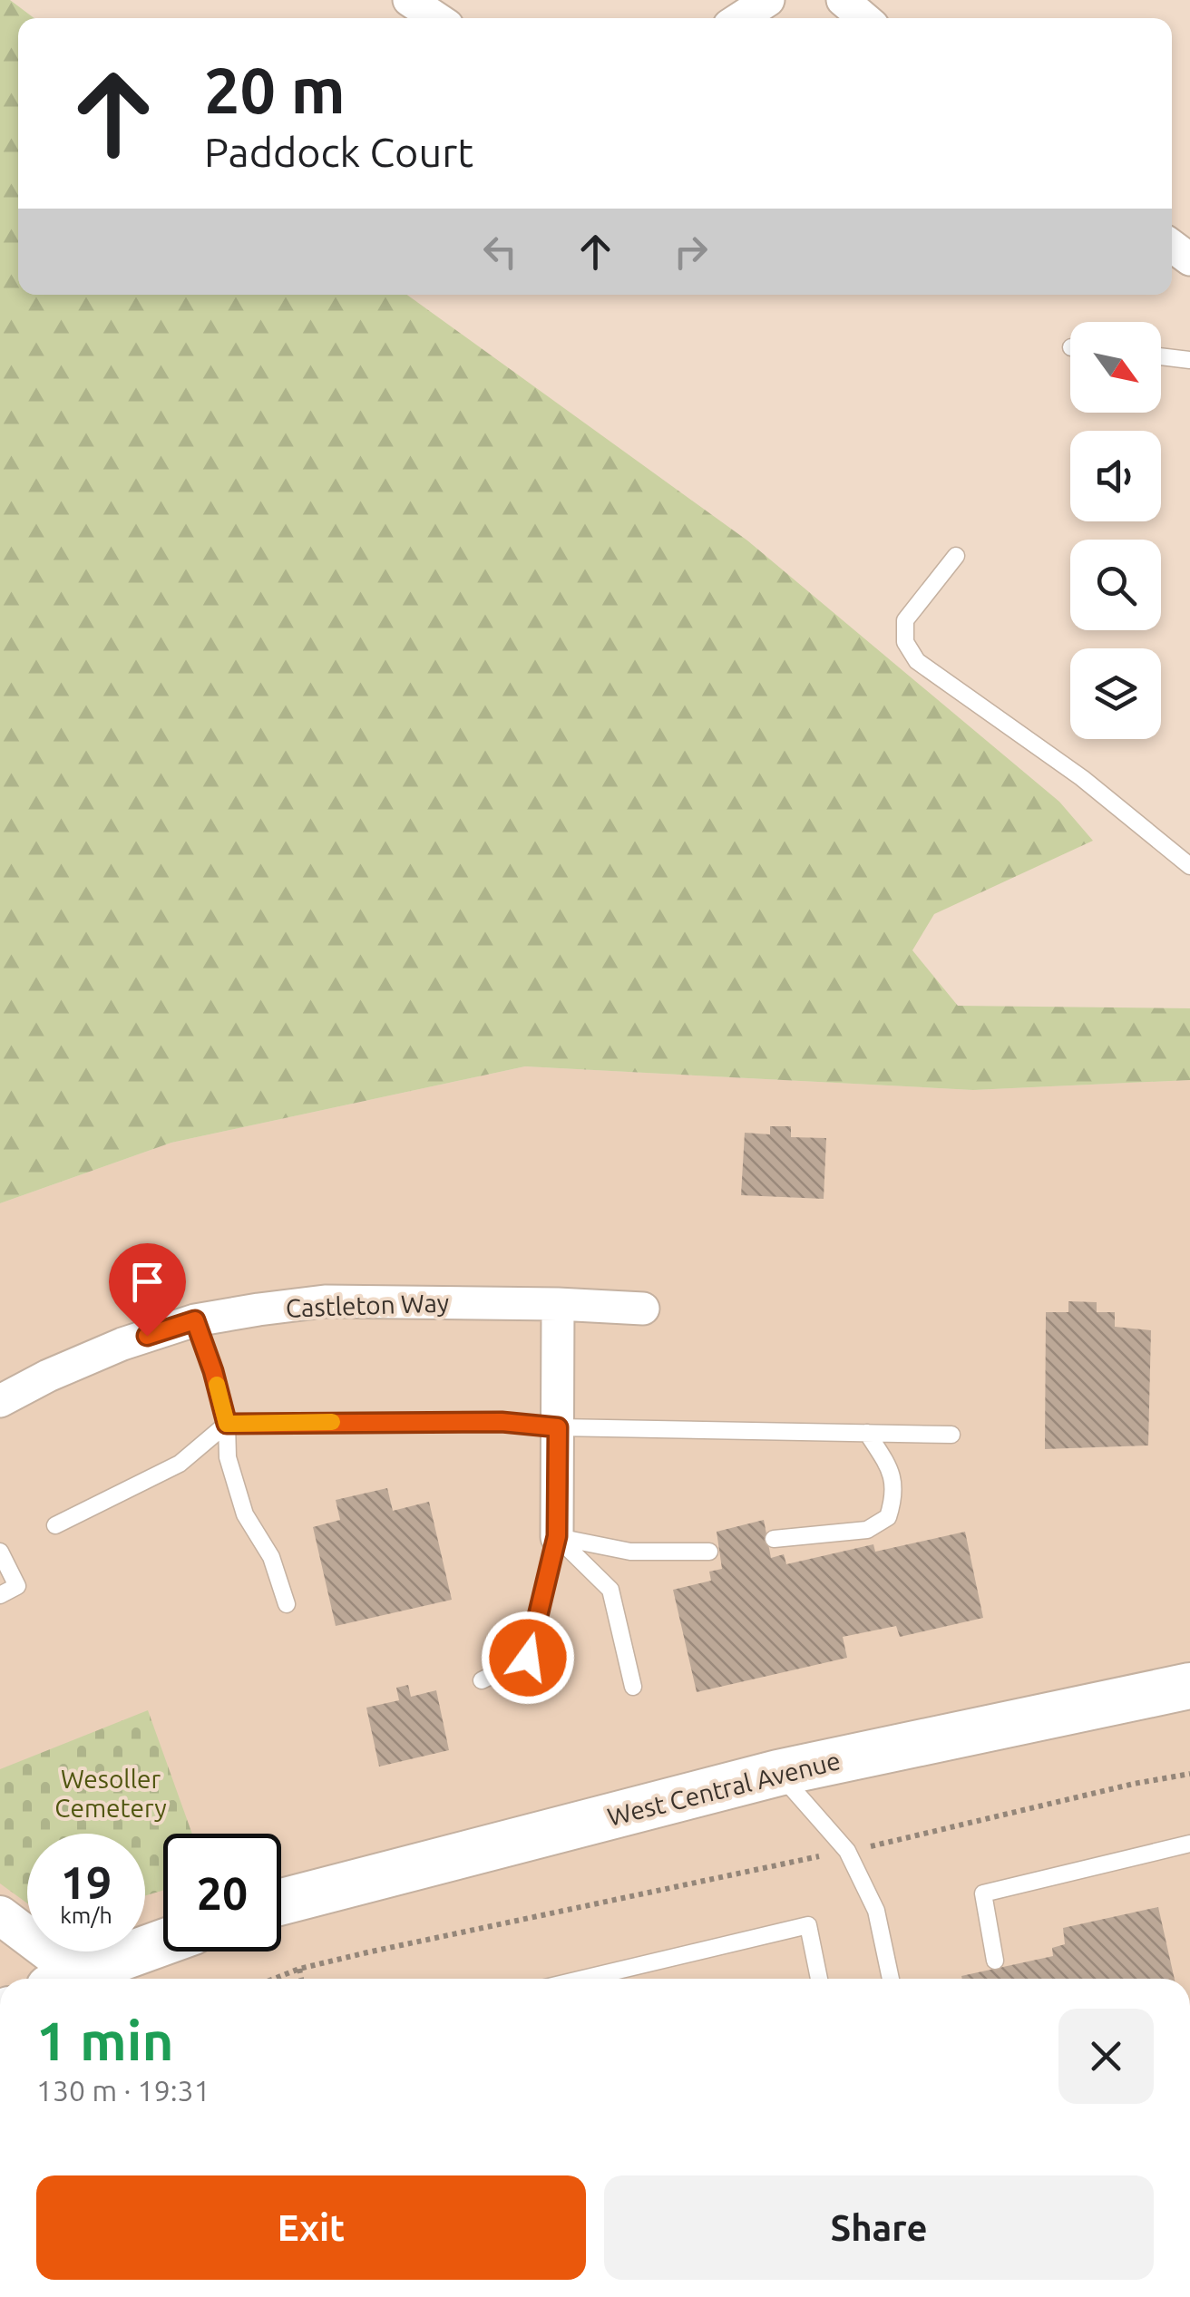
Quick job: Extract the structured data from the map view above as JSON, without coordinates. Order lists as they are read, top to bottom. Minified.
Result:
{"streets":{"main road":["West Central Avenue"],"street":["Castleton Way"]},"parks":["Wesoller Cemetery"],"north":"bottom right","page":{"turn":["20 m","Paddock Court"],"speed":"19 km/h","limit":"20","heading":["1 min","130 m · 19:31"],"buttons":["Exit","Share"]}}
